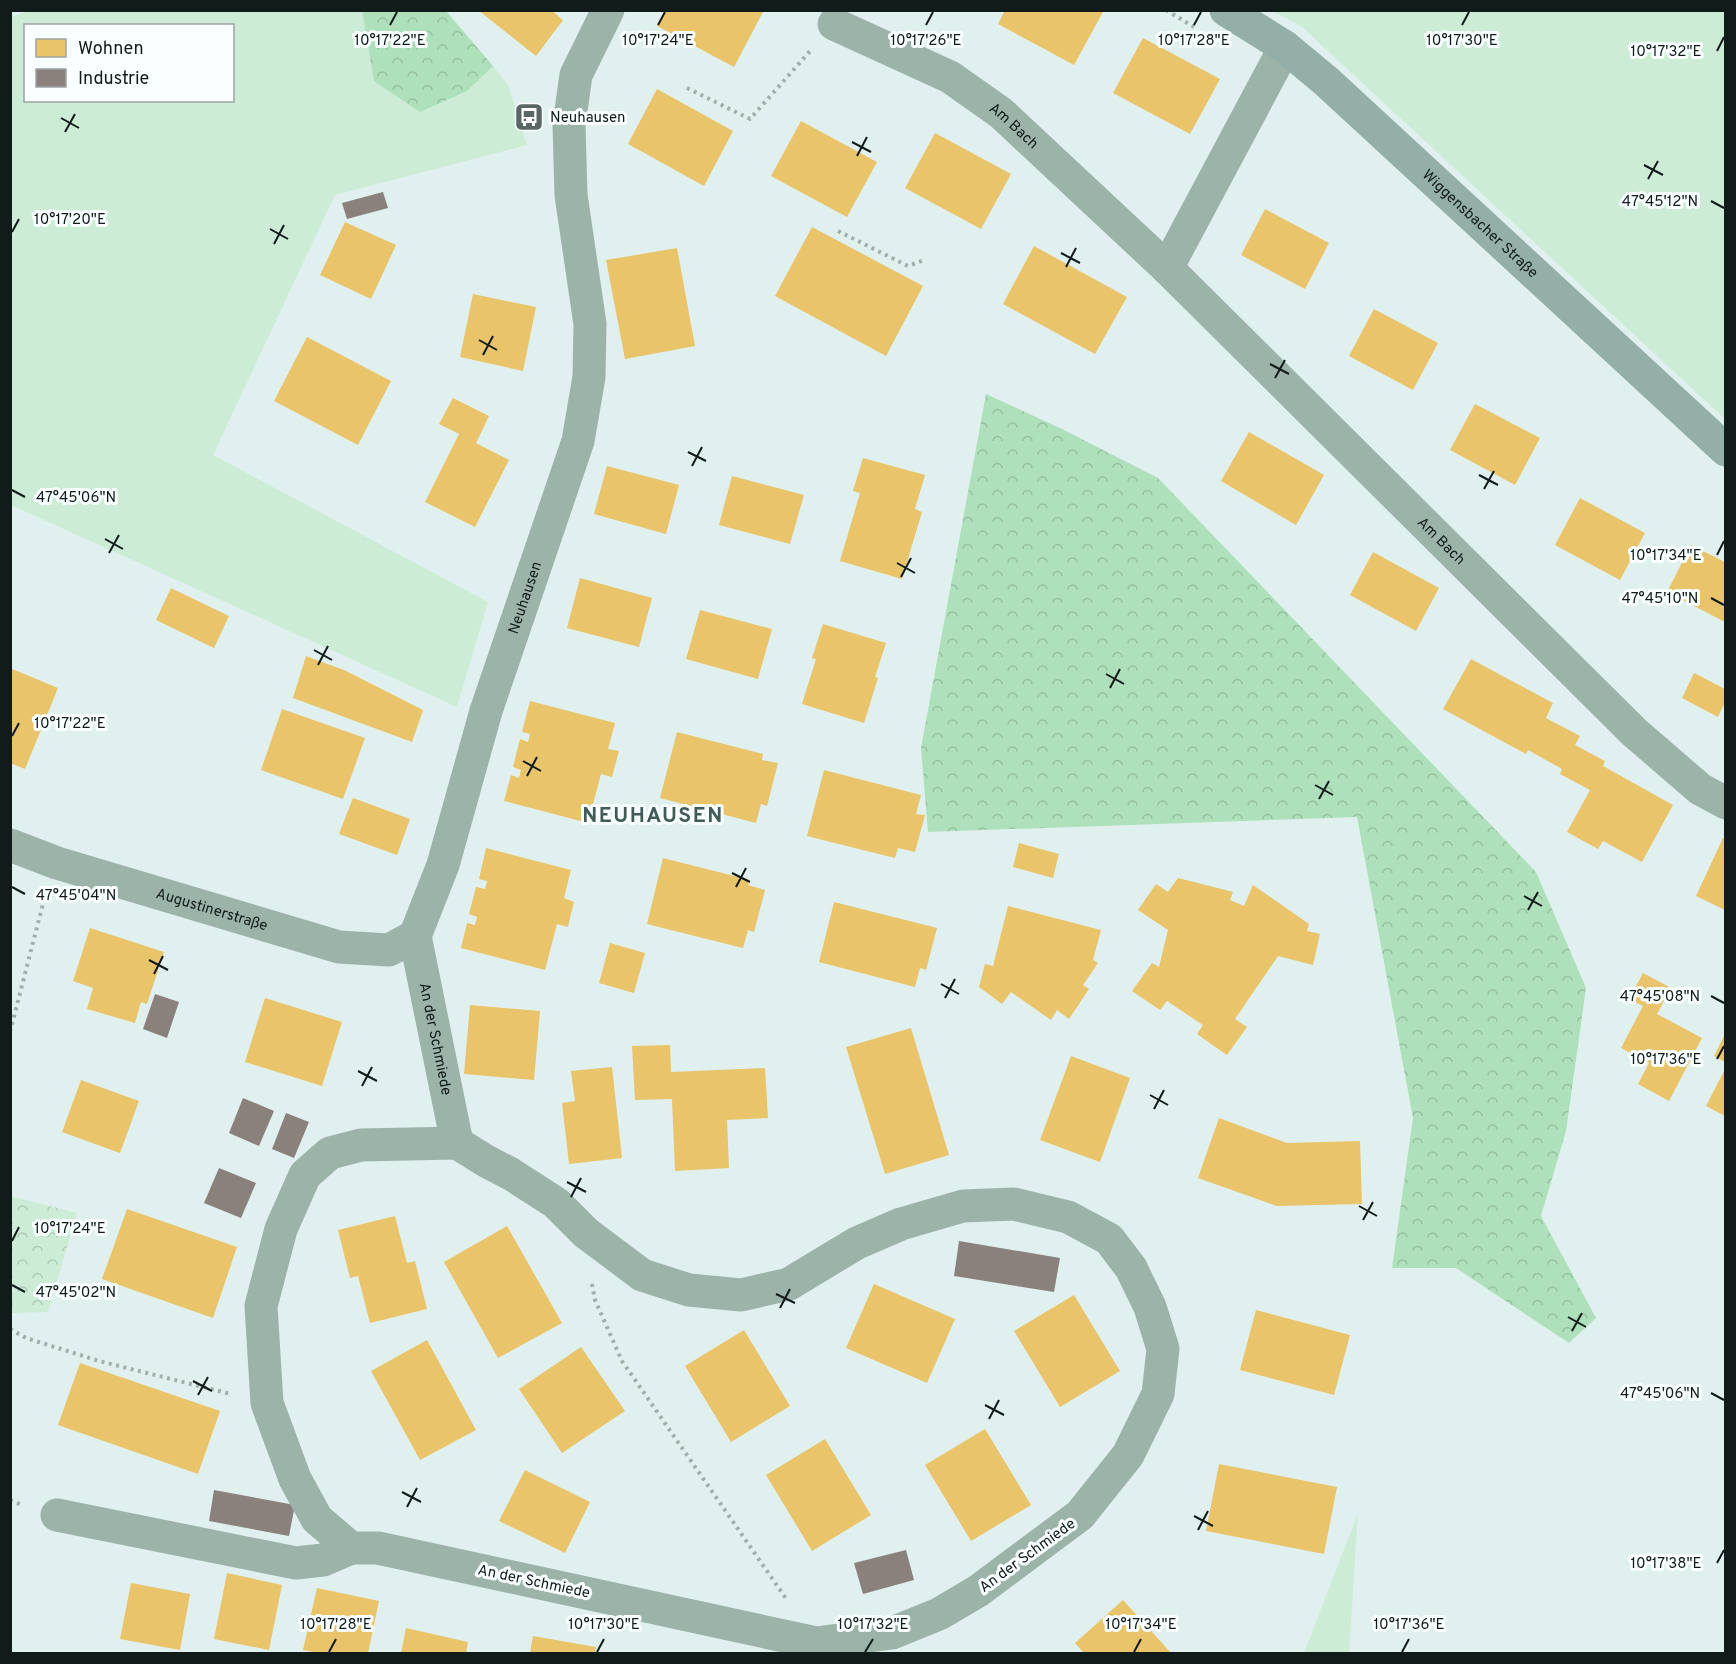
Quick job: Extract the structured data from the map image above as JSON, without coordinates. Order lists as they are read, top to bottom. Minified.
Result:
{"streets":{"street":["Am Bach","Wiggensbacher Straße","Neuhausen","Augustinerstraße","An der Schmiede"]},"crossings":[["Neuhausen","Augustinerstraße"],["Neuhausen","An der Schmiede"],["Augustinerstraße","An der Schmiede"]],"districts":["NEUHAUSEN"],"places":{"bus stop":["Neuhausen"]},"legend":["Wohnen","Industrie"],"coordinates":["10°17'22\"E","10°17'24\"E","10°17'26\"E","10°17'28\"E","10°17'30\"E","10°17'32\"E","47°45'12\"N","10°17'20\"E","47°45'06\"N","10°17'34\"E","47°45'10\"N","47°45'04\"N","47°45'08\"N","10°17'36\"E","47°45'02\"N","10°17'38\"E"]}
